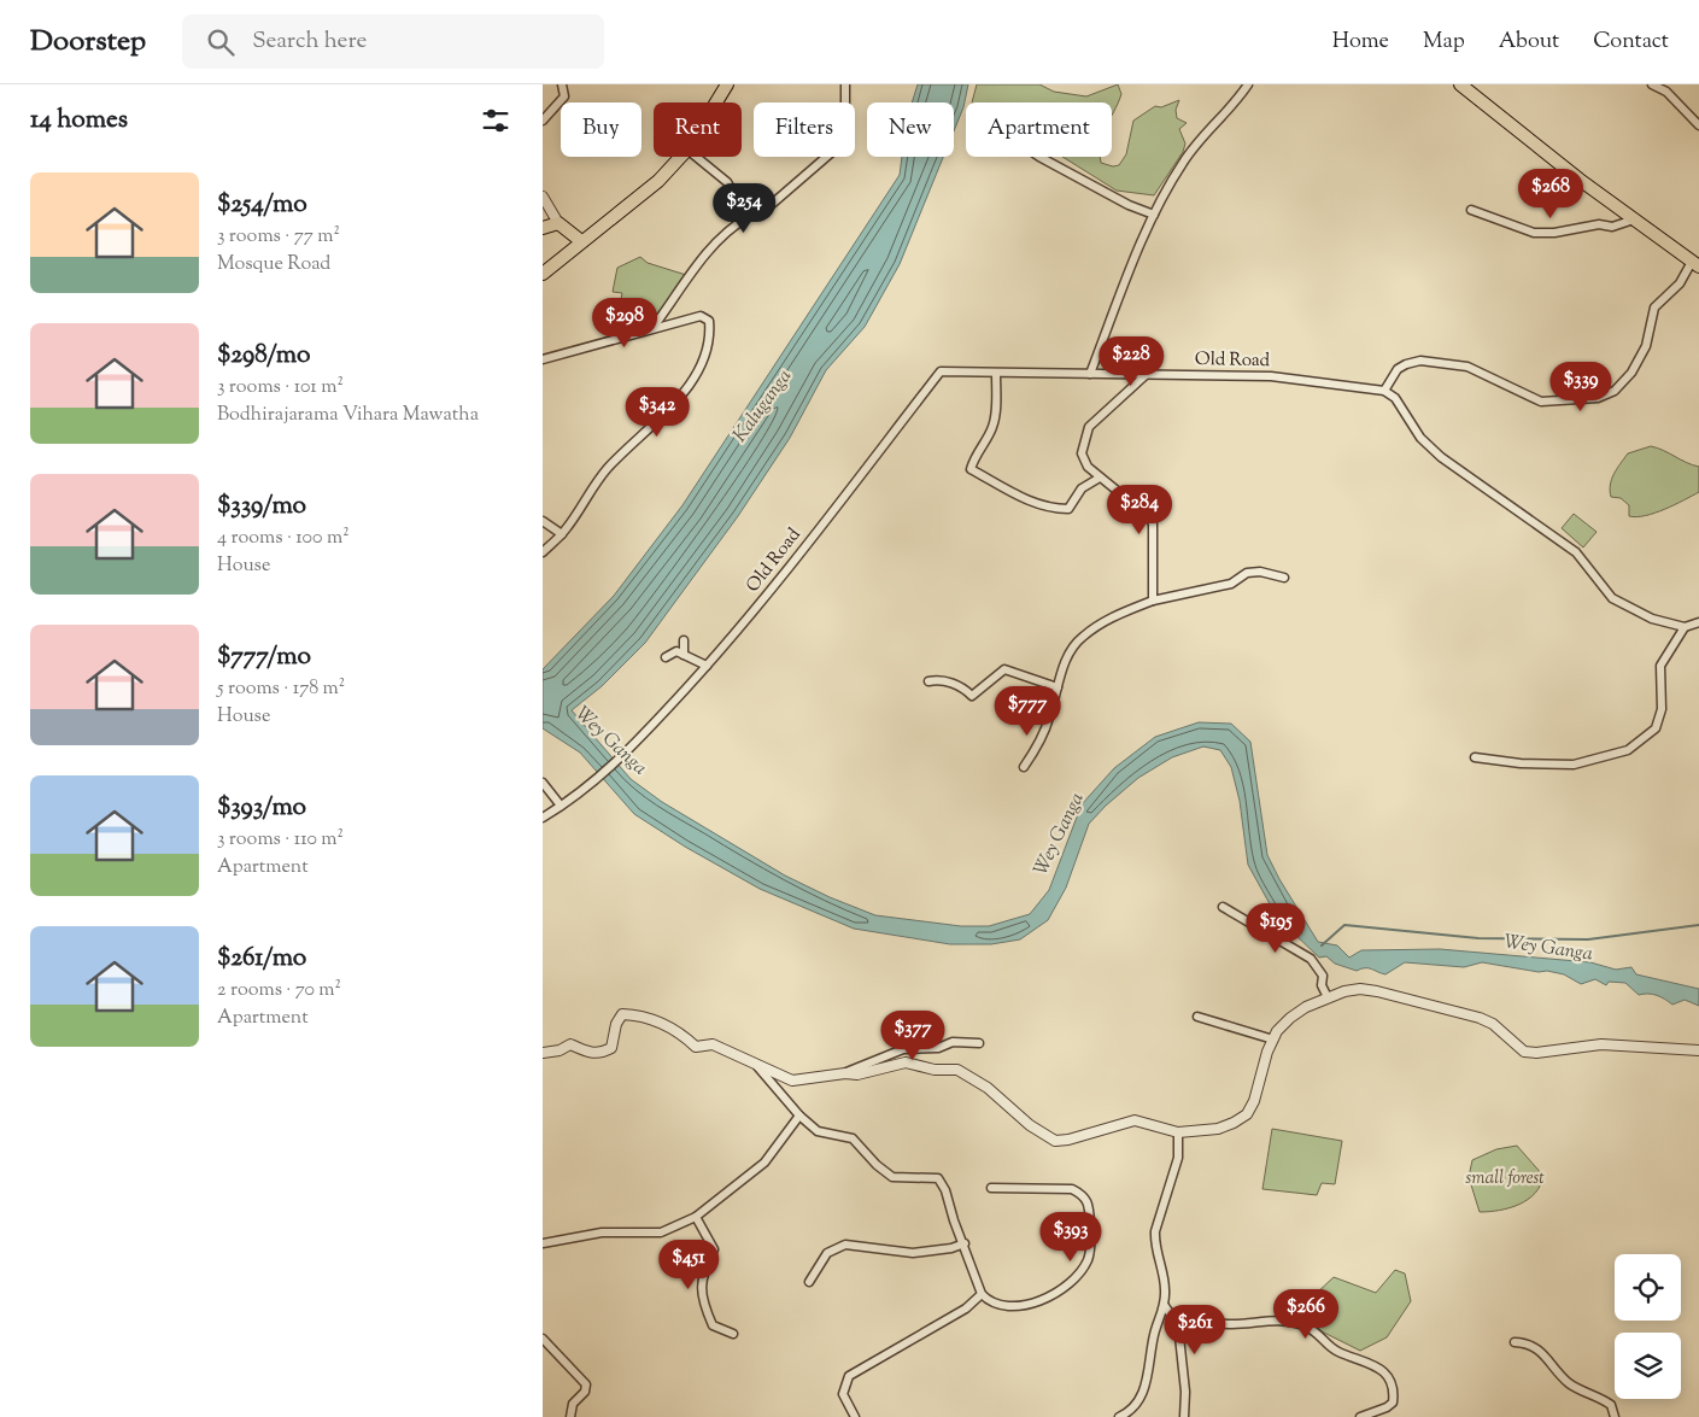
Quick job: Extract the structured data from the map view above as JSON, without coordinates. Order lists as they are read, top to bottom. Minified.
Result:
{"streets":{"street":["Old Road"]},"water":["Kaluganga","Wey Ganga"],"parks":["small forest"],"page":{"header":"Doorstep","search":"Search here","nav":["Home","Map","About","Contact"],"heading":"14 homes","chip":["Buy","Rent","Filters","New","Apartment"],"list":[{"name":"$254/mo","note":"3 rooms · 77 m² · Mosque Road"},{"name":"$298/mo","note":"3 rooms · 101 m² · Bodhirajarama Vihara Mawatha"},{"name":"$339/mo","note":"4 rooms · 100 m² · House"},{"name":"$777/mo","note":"5 rooms · 178 m² · House"},{"name":"$393/mo","note":"3 rooms · 110 m² · Apartment"},{"name":"$261/mo","note":"2 rooms · 70 m² · Apartment"}],"price":["$268","$254","$298","$228","$339","$342","$284","$777","$195","$377","$393","$451","$266","$261"]}}
